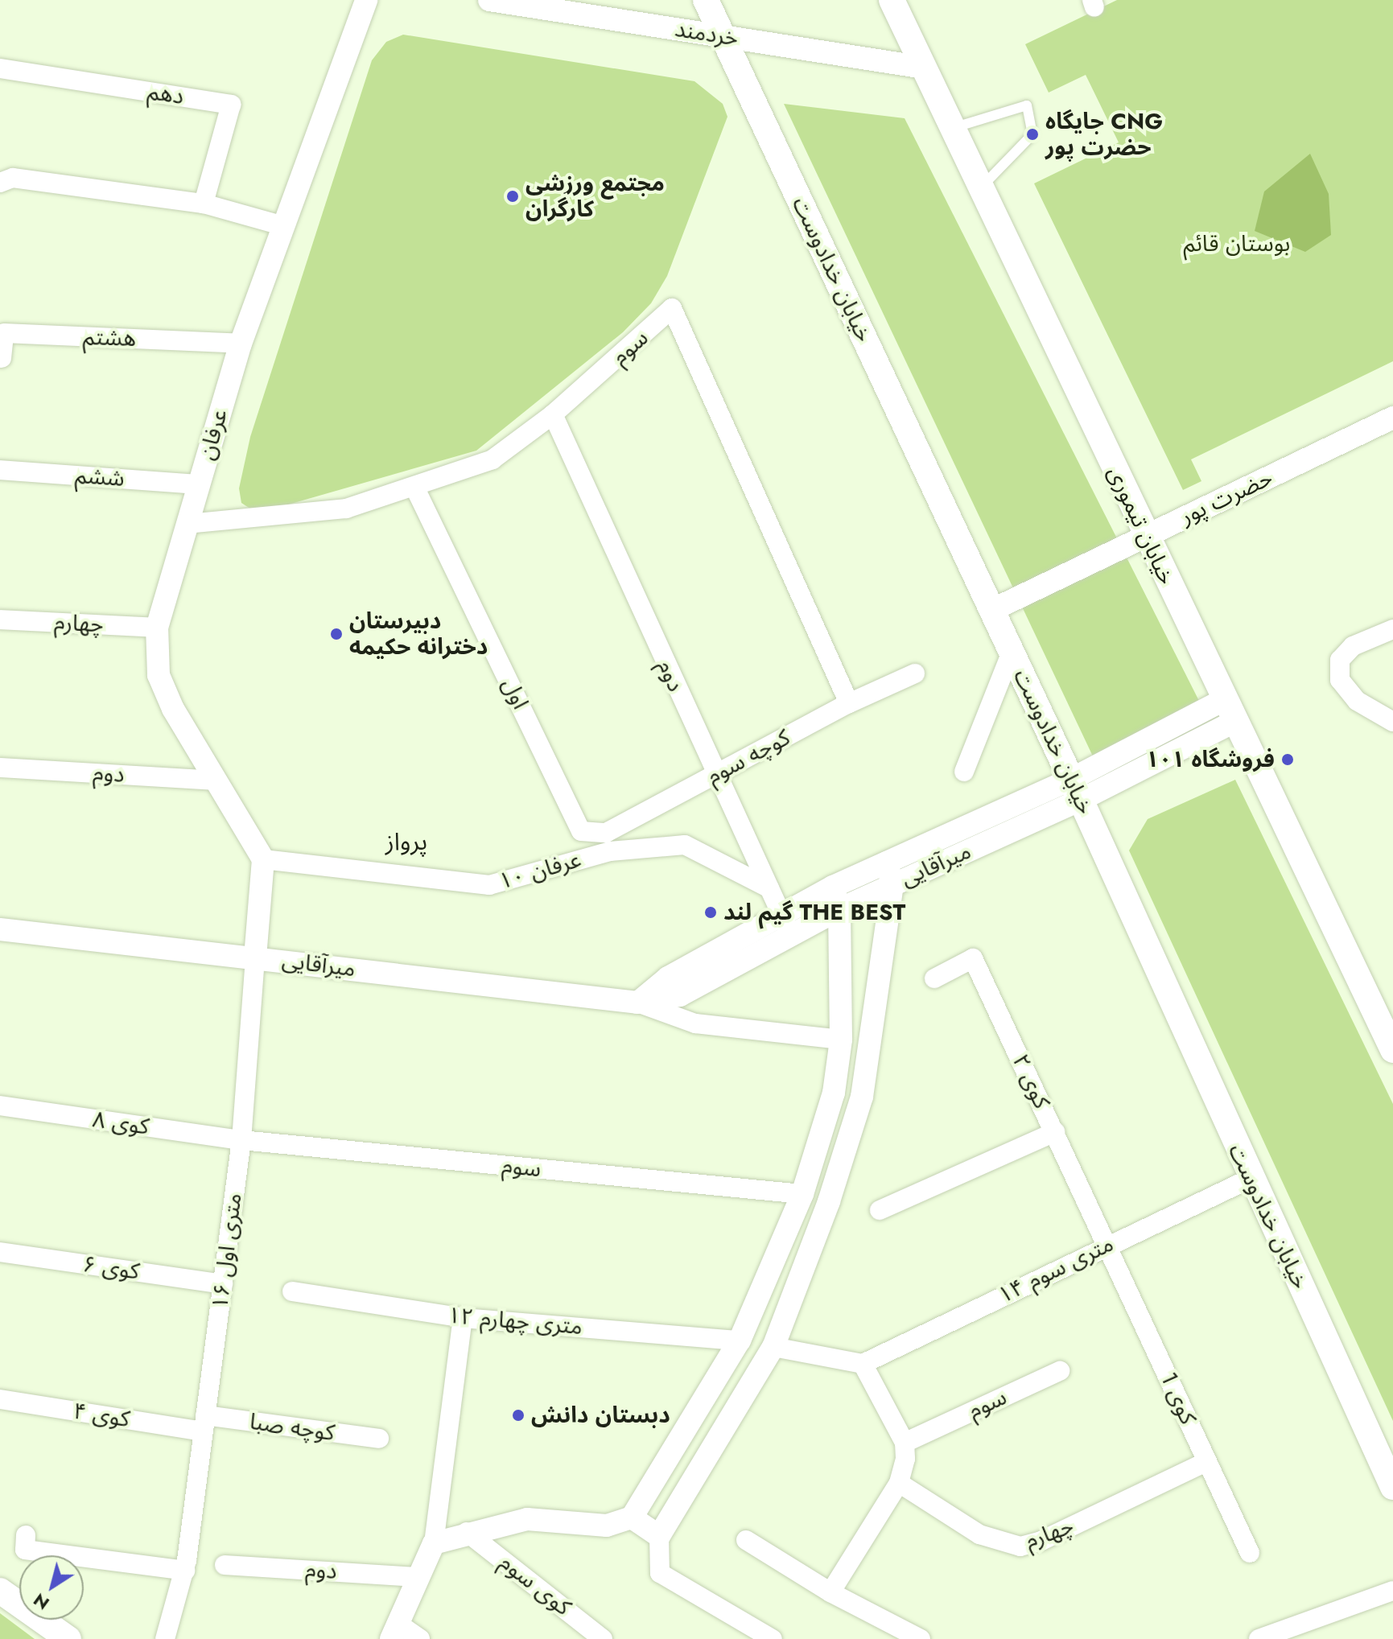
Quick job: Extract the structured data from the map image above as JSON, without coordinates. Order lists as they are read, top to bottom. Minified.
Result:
{"streets":{"main road":["خیابان خدادوست","خیابان تیموری"],"street":["خردمند","دهم","هشتم","سوم","عرفان","ششم","حضرت پور","چهارم","دوم","اول","کوچه سوم","میرآقایی","عرفان ۱۰","کوی ۲","کوی ۸","۱۶ متری اول","کوی ۶","۱۴ متری سوم","۱۲ متری چهارم","کوی 1","کوی ۴","کوچه صبا","کوی سوم"]},"crossings":[["خردمند","خیابان خدادوست"],["خردمند","خیابان تیموری"],["خیابان خدادوست","حضرت پور"],["خیابان خدادوست","میرآقایی"],["خیابان خدادوست","۱۴ متری سوم"],["هشتم","عرفان"],["سوم","عرفان"],["سوم","دوم"],["سوم","اول"],["سوم","کوچه سوم"],["سوم","کوی ۸"],["سوم","۱۶ متری اول"],["عرفان","ششم"],["عرفان","چهارم"],["عرفان","دوم"],["عرفان","عرفان ۱۰"],["عرفان","۱۶ متری اول"],["حضرت پور","خیابان تیموری"],["خیابان تیموری","میرآقایی"],["چهارم","کوی 1"],["دوم","کوچه سوم"],["دوم","میرآقایی"],["دوم","عرفان ۱۰"],["اول","کوچه سوم"],["میرآقایی","۱۶ متری اول"],["عرفان ۱۰","۱۶ متری اول"],["کوی ۲","۱۴ متری سوم"],["کوی ۲","کوی 1"],["کوی ۸","۱۶ متری اول"],["۱۶ متری اول","کوی ۶"],["۱۶ متری اول","کوی ۴"],["۱۶ متری اول","کوچه صبا"],["۱۴ متری سوم","کوی 1"],["کوی ۴","کوچه صبا"]],"districts":["پرواز"],"parks":["بوستان قائم"],"places":["جایگاه CNG حضرت پور","مجتمع ورزشی کارگران","دبیرستان دخترانه حکیمه","فروشگاه ۱۰۱","گیم لند THE BEST","دبستان دانش"],"north":"bottom left"}
